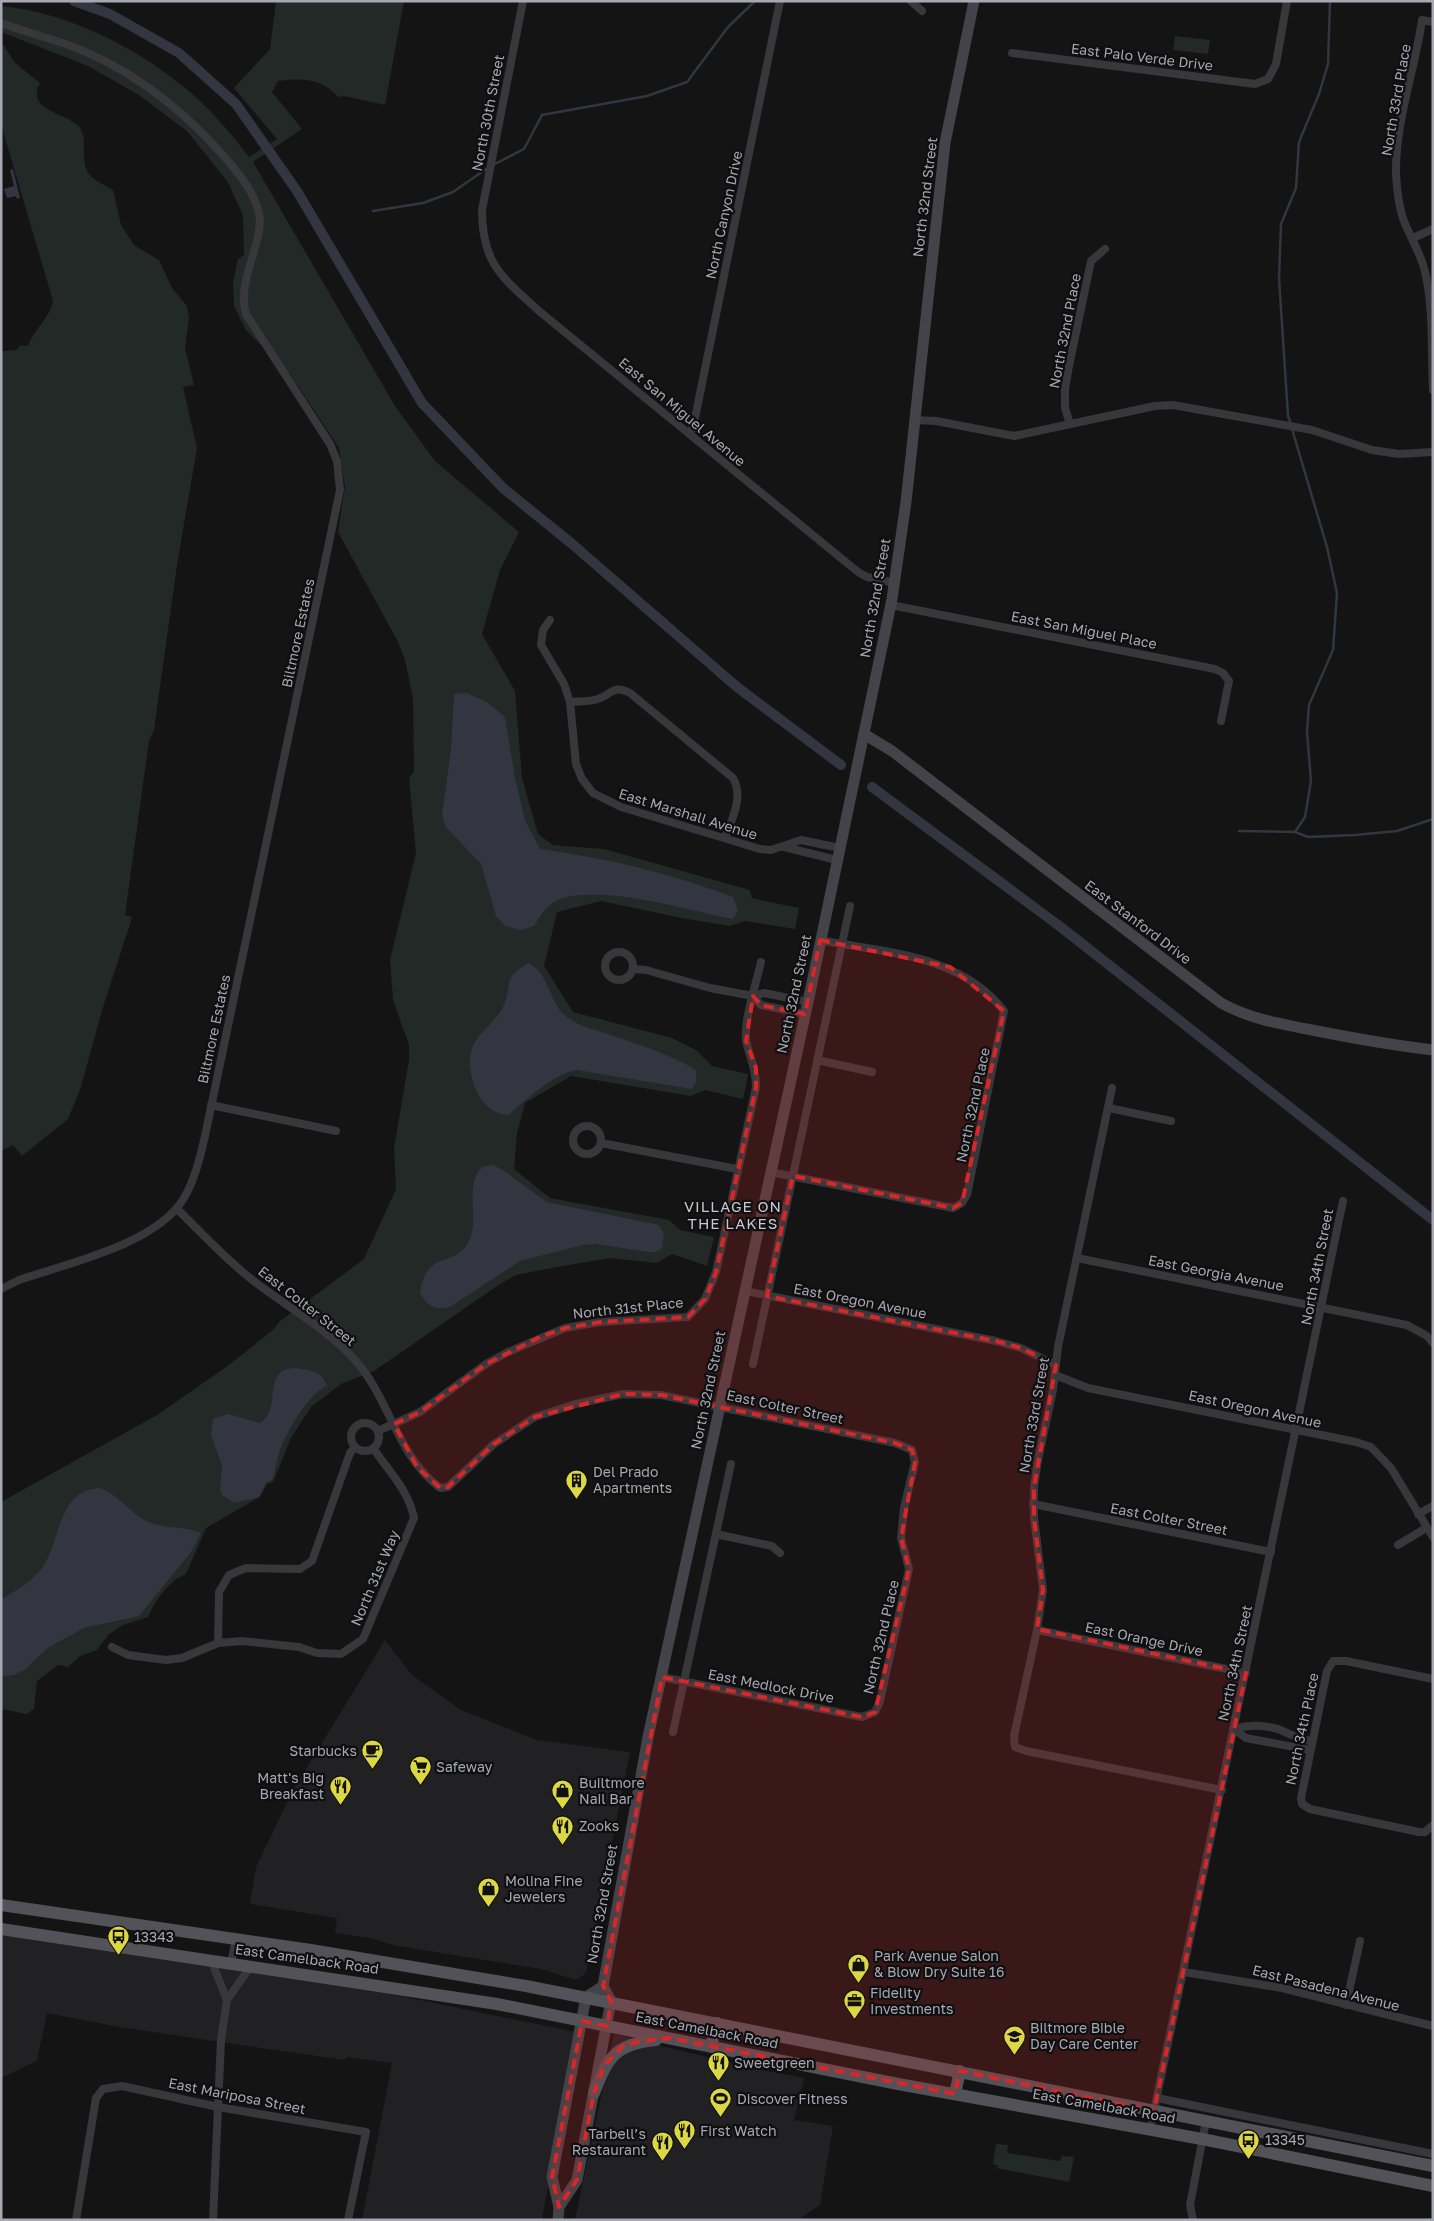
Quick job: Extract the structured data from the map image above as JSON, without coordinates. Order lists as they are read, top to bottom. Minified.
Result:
{"streets":{"main road":["North 32nd Street","East Stanford Drive","East Camelback Road"],"street":["East Palo Verde Drive","North 33rd Place","North 30th Street","North Canyon Drive","North 32nd Place","East San Miguel Avenue","East San Miguel Place","Biltmore Estates","East Marshall Avenue","North 34th Street","East Georgia Avenue","East Oregon Avenue","East Colter Street","North 31st Place","North 33rd Street","North 31st Way","East Orange Drive","East Medlock Drive","North 34th Place","East Pasadena Avenue","East Mariposa Street"]},"crossings":[["North 30th Street","East San Miguel Avenue"],["North 32nd Street","East San Miguel Avenue"],["North 32nd Street","East San Miguel Place"],["North 32nd Street","East Marshall Avenue"],["North 32nd Street","East Stanford Drive"],["North 32nd Street","East Oregon Avenue"],["North 32nd Street","East Colter Street"],["North 32nd Street","East Medlock Drive"],["North Canyon Drive","East San Miguel Avenue"],["North 32nd Place","East Colter Street"],["North 32nd Place","East Medlock Drive"],["Biltmore Estates","East Colter Street"],["North 34th Street","East Georgia Avenue"],["North 34th Street","East Oregon Avenue"],["North 34th Street","East Colter Street"],["North 34th Street","North 33rd Street"],["North 34th Street","East Orange Drive"],["North 34th Street","East Camelback Road"],["North 34th Street","East Pasadena Avenue"],["East Georgia Avenue","North 33rd Street"],["East Oregon Avenue","North 33rd Street"],["East Colter Street","North 31st Place"],["East Colter Street","North 33rd Street"],["North 31st Place","North 31st Way"],["North 33rd Street","East Orange Drive"]],"districts":["VILLAGE ON THE LAKES"],"places":{"building":["Del Prado Apartments"],"cafe":["Starbucks"],"supermarket":["Safeway"],"restaurant":["Matt's Big Breakfast","Zooks","Sweetgreen","First Watch","Tarbell’s Restaurant"],"shop":["Builtmore Nail Bar","Molina Fine Jewelers","Park Avenue Salon & Blow Dry Suite 16"],"bus stop":["13343","13345"],"office":["Fidelity Investments"],"school or university":["Biltmore Bible Day Care Center"],"sports":["Discover Fitness"]}}
